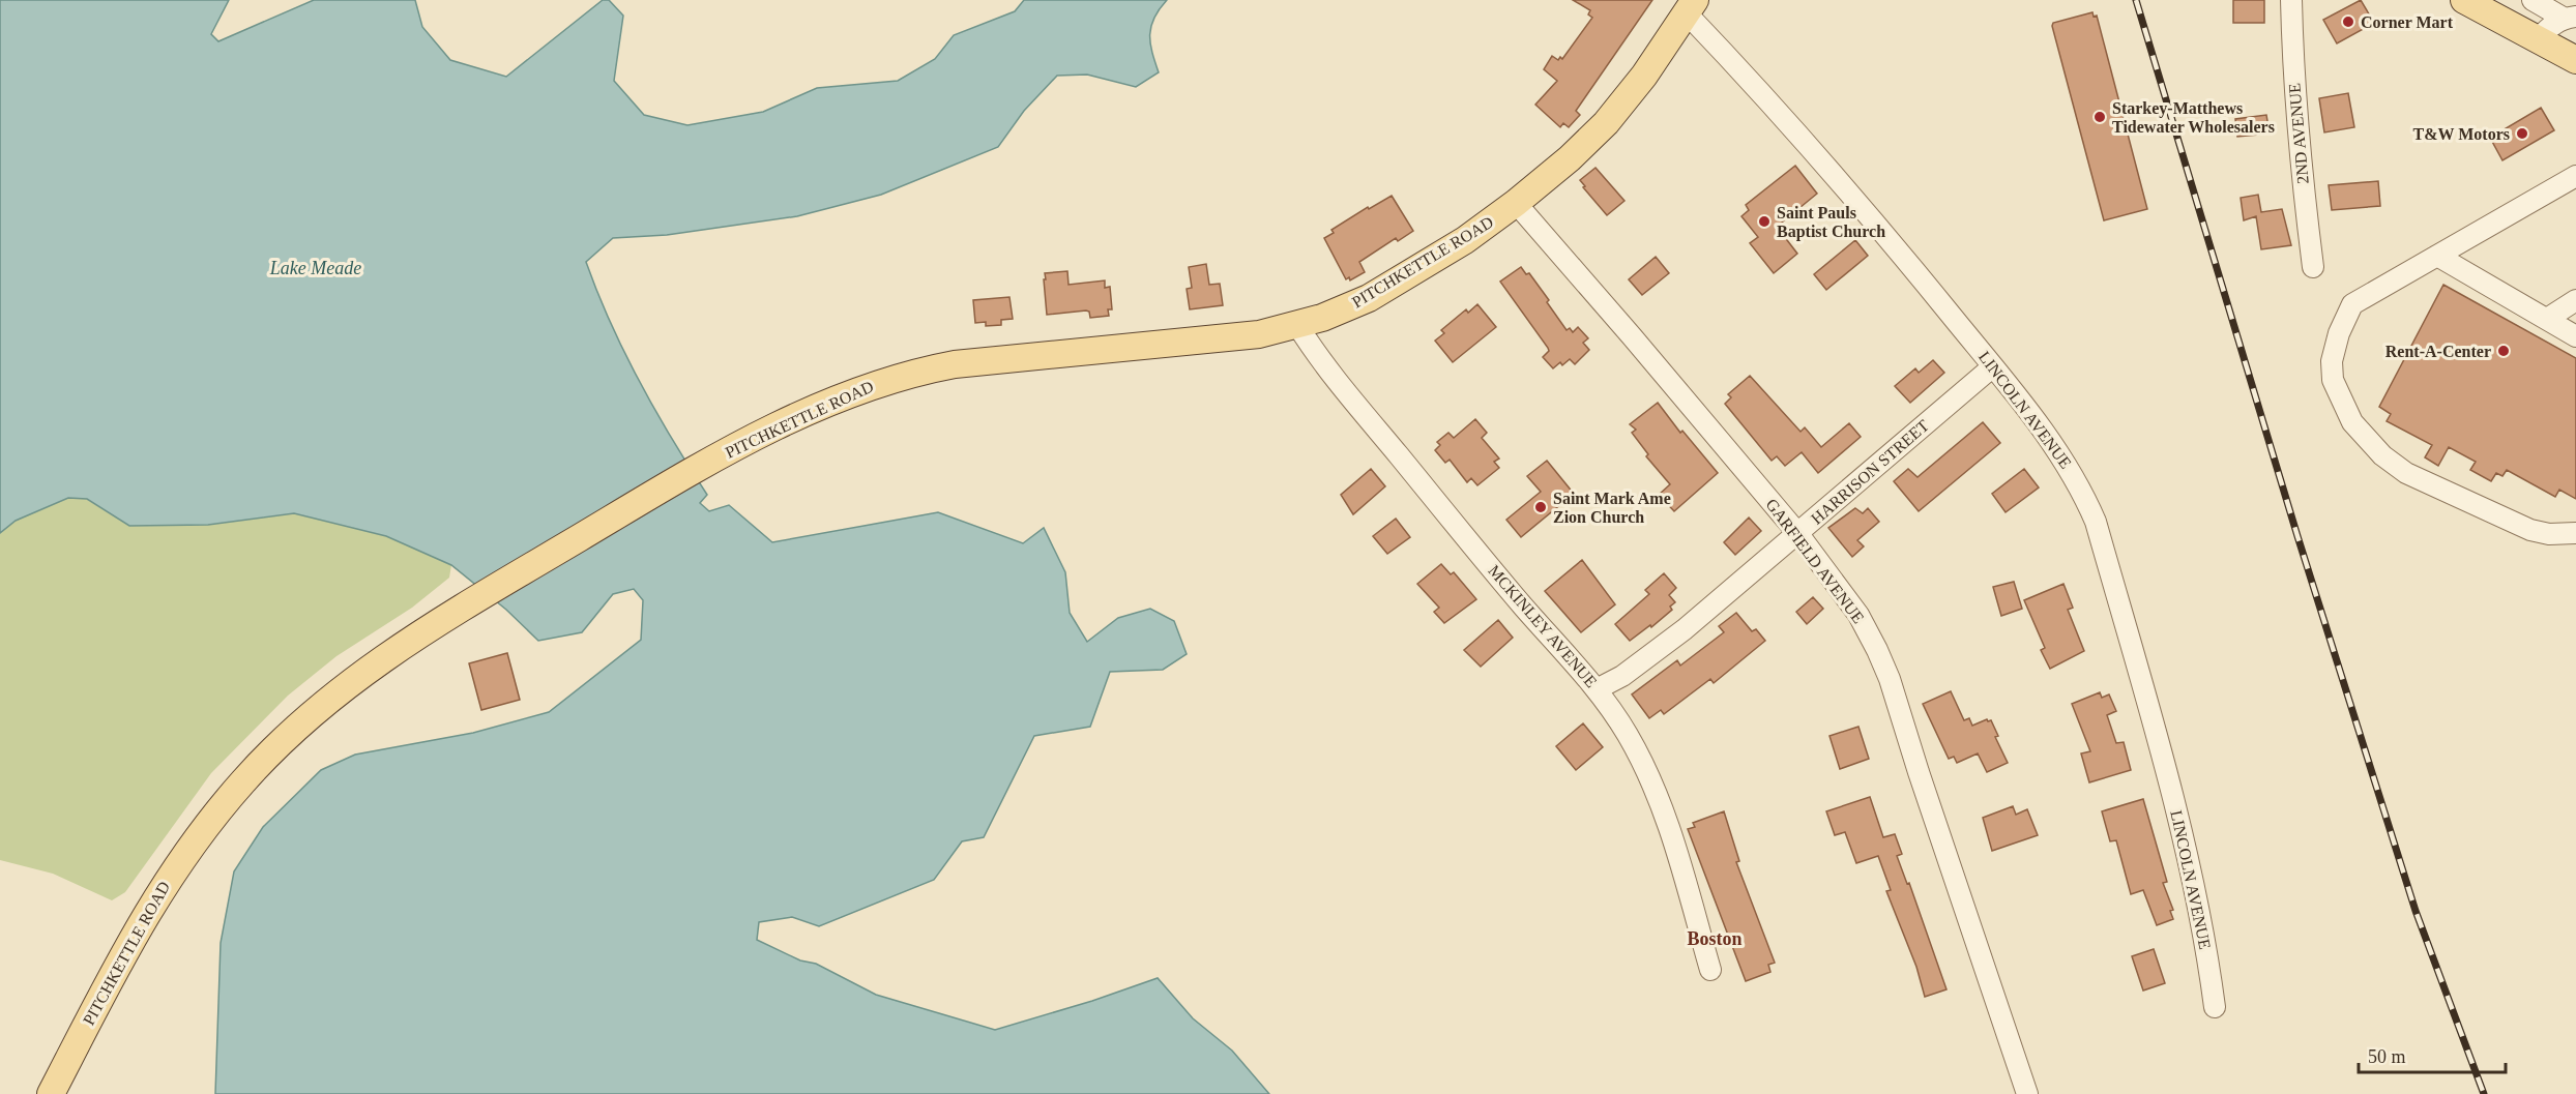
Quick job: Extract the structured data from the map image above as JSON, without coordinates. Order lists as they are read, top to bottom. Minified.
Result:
{"streets":{"main road":["PITCHKETTLE ROAD"],"street":["2ND AVENUE","LINCOLN AVENUE","HARRISON STREET","GARFIELD AVENUE","MCKINLEY AVENUE"]},"crossings":[["PITCHKETTLE ROAD","LINCOLN AVENUE"],["PITCHKETTLE ROAD","GARFIELD AVENUE"],["PITCHKETTLE ROAD","MCKINLEY AVENUE"],["LINCOLN AVENUE","HARRISON STREET"],["HARRISON STREET","GARFIELD AVENUE"],["HARRISON STREET","MCKINLEY AVENUE"]],"districts":["Boston"],"water":["Lake Meade"],"places":["Corner Mart","Starkey-Matthews Tidewater Wholesalers","T&W Motors","Saint Pauls Baptist Church","Rent-A-Center","Saint Mark Ame Zion Church"],"scale_bar":"50 m"}
